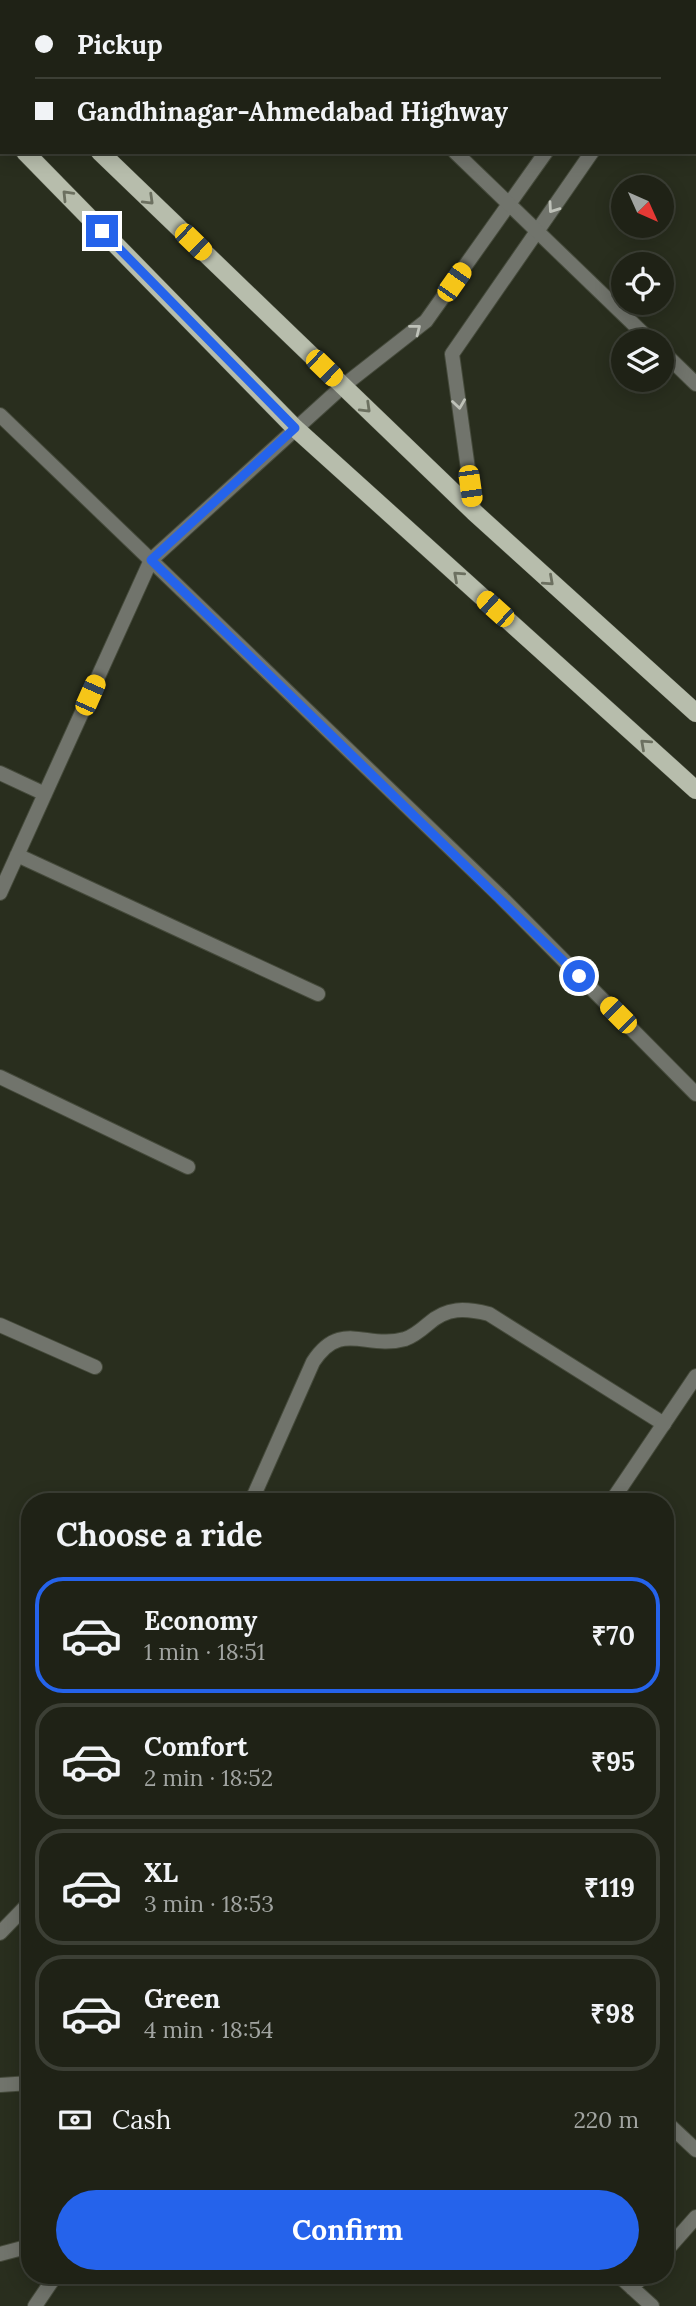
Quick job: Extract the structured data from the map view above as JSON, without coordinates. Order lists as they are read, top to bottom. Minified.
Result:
{"north":"bottom right","page":{"banner":["Pickup","Gandhinagar-Ahmedabad Highway"],"heading":"Choose a ride","list":[{"name":"Economy","note":"1 min · 18:51","value":"₹70"},{"name":"Comfort","note":"2 min · 18:52","value":"₹95"},{"name":"XL","note":"3 min · 18:53","value":"₹119"},{"name":"Green","note":"4 min · 18:54","value":"₹98"}],"pay":["Cash","220 m"],"buttons":"Confirm"}}
